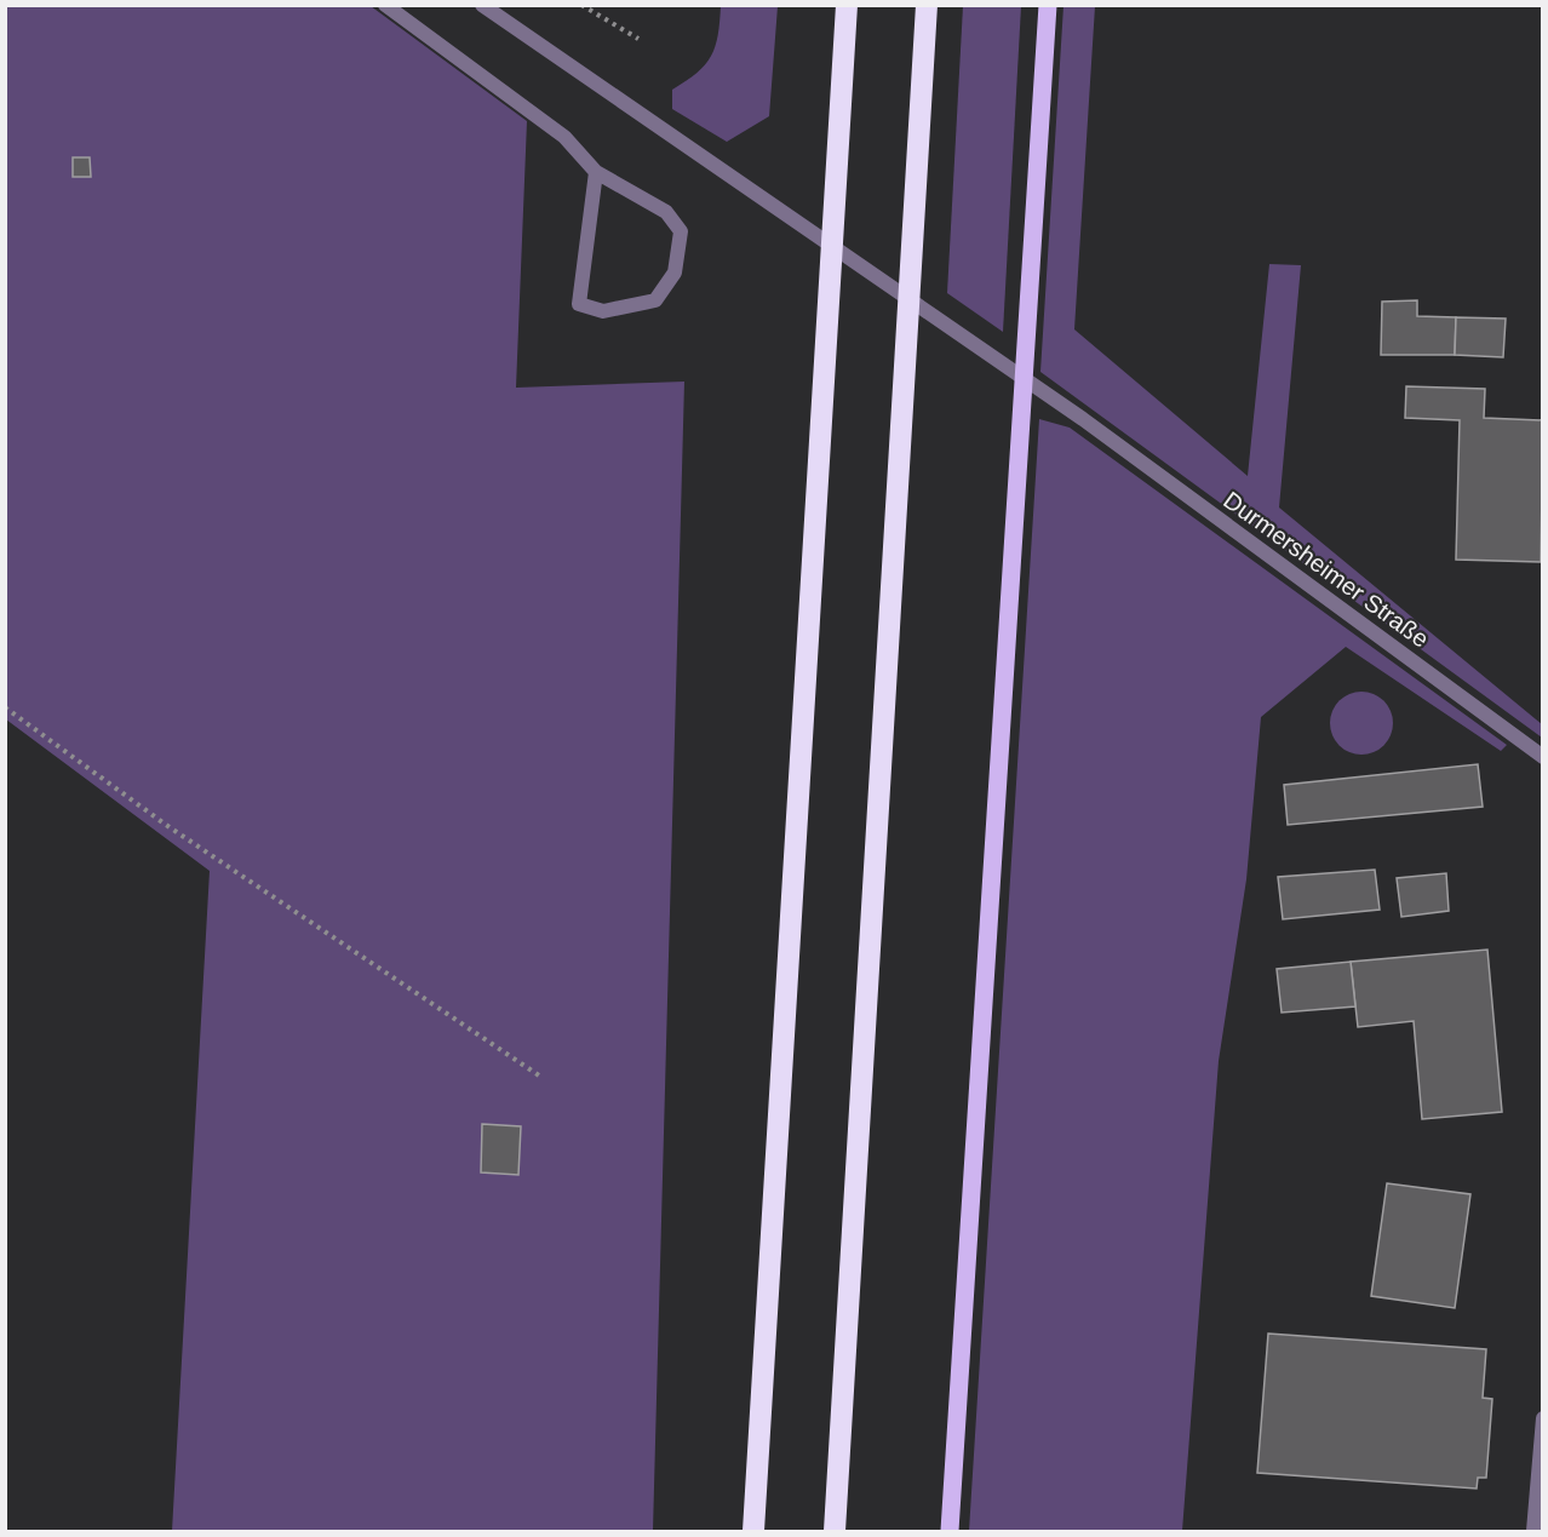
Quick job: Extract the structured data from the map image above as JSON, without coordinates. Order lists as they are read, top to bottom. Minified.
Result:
{"streets":{"lane":["Durmersheimer Straße"]}}
